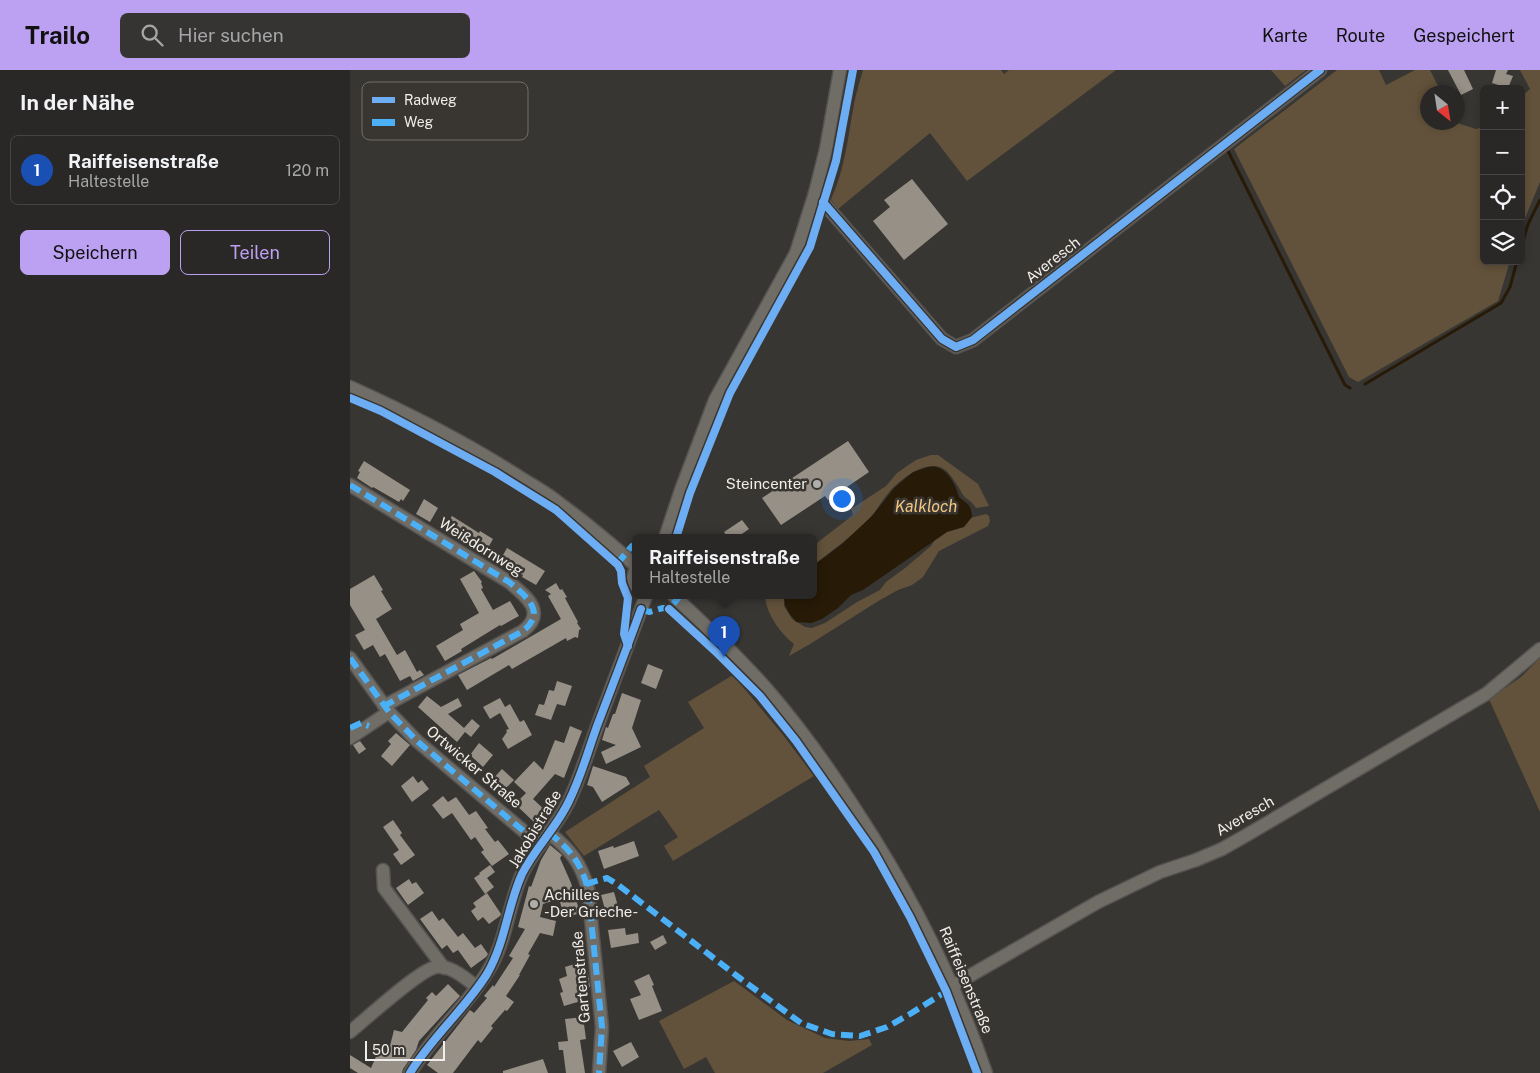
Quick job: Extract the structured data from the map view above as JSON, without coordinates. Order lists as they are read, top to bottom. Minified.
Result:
{"streets":{"street":["Averesch","Weißdornweg","Ortwicker Straße","Jakobistraße","Gartenstraße","Raiffeisenstraße"]},"crossings":[["Averesch","Raiffeisenstraße"],["Weißdornweg","Ortwicker Straße"],["Ortwicker Straße","Jakobistraße"],["Jakobistraße","Gartenstraße"]],"water":["Kalkloch"],"places":["Steincenter","Achilles -Der Grieche-"],"legend":["Radweg","Weg"],"scale_bar":"50 m","north":"bottom right","page":{"header":"Trailo","search":"Hier suchen","nav":["Karte","Route","Gespeichert"],"heading":"In der Nähe","map_buttons":["+","−"],"list":[{"mark":"1","name":"Raiffeisenstraße","note":"Haltestelle","value":"120 m"}],"buttons":["Speichern","Teilen"],"popup":["Raiffeisenstraße","Haltestelle"],"pins":"1","scale":"50 m"}}
